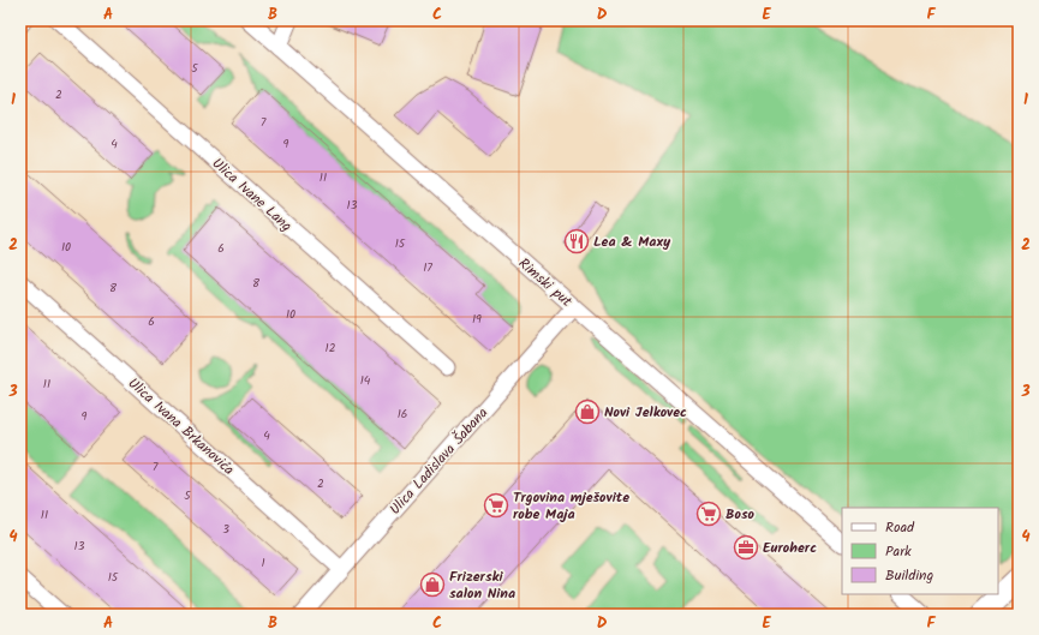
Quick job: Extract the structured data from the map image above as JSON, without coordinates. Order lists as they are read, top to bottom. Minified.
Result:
{"streets":{"street":["Ulica Ivane Lang","Rimski put","Ulica Ivana Brkanovića","Ulica Ladislava Šabana"]},"crossings":[["Rimski put","Ulica Ladislava Šabana"],["Ulica Ivana Brkanovića","Ulica Ladislava Šabana"]],"places":{"restaurant":["Lea & Maxy"],"shop":["Novi Jelkovec","Frizerski salon Nina"],"supermarket":["Trgovina mješovite robe Maja","Boso"],"office":["Euroherc"]},"house_numbers":["5","2","7","4","9","11","13","15","10","6","17","8","8","10","19","6","12","14","11","16","9","4","7","2","5","11","3","13","1","15"],"legend":["Road","Park","Building"],"grid":{"columns":["A","B","C","D","E","F"],"rows":["1","2","3","4"]}}
